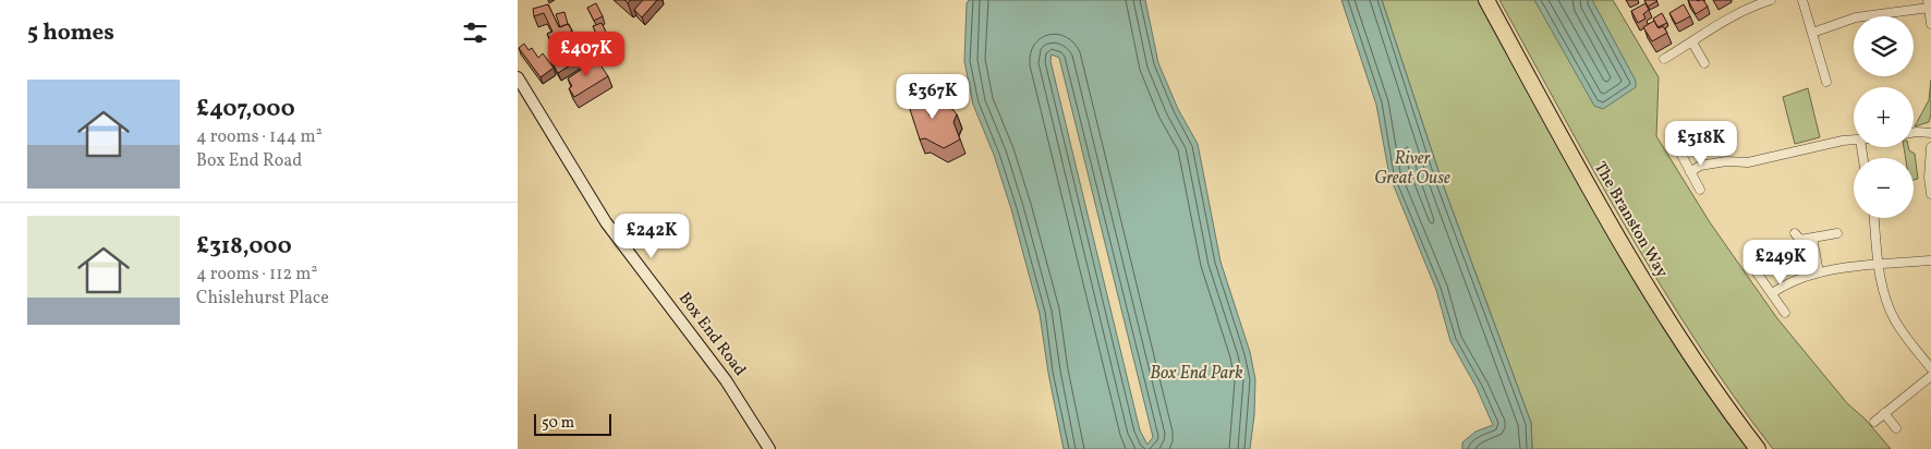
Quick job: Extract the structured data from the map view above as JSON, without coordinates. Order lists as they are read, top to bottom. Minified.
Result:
{"streets":{"highway":["The Branston Way"],"street":["Box End Road"]},"water":["River Great Ouse","Box End Park"],"scale_bar":"50 m","page":{"heading":"5 homes","map_buttons":["+","−"],"price":["£407K","£367K","£318K","£242K","£249K"],"list":[{"name":"£407,000","note":"4 rooms · 144 m² · Box End Road"},{"name":"£318,000","note":"4 rooms · 112 m² · Chislehurst Place"}],"scale":"50 m"}}
